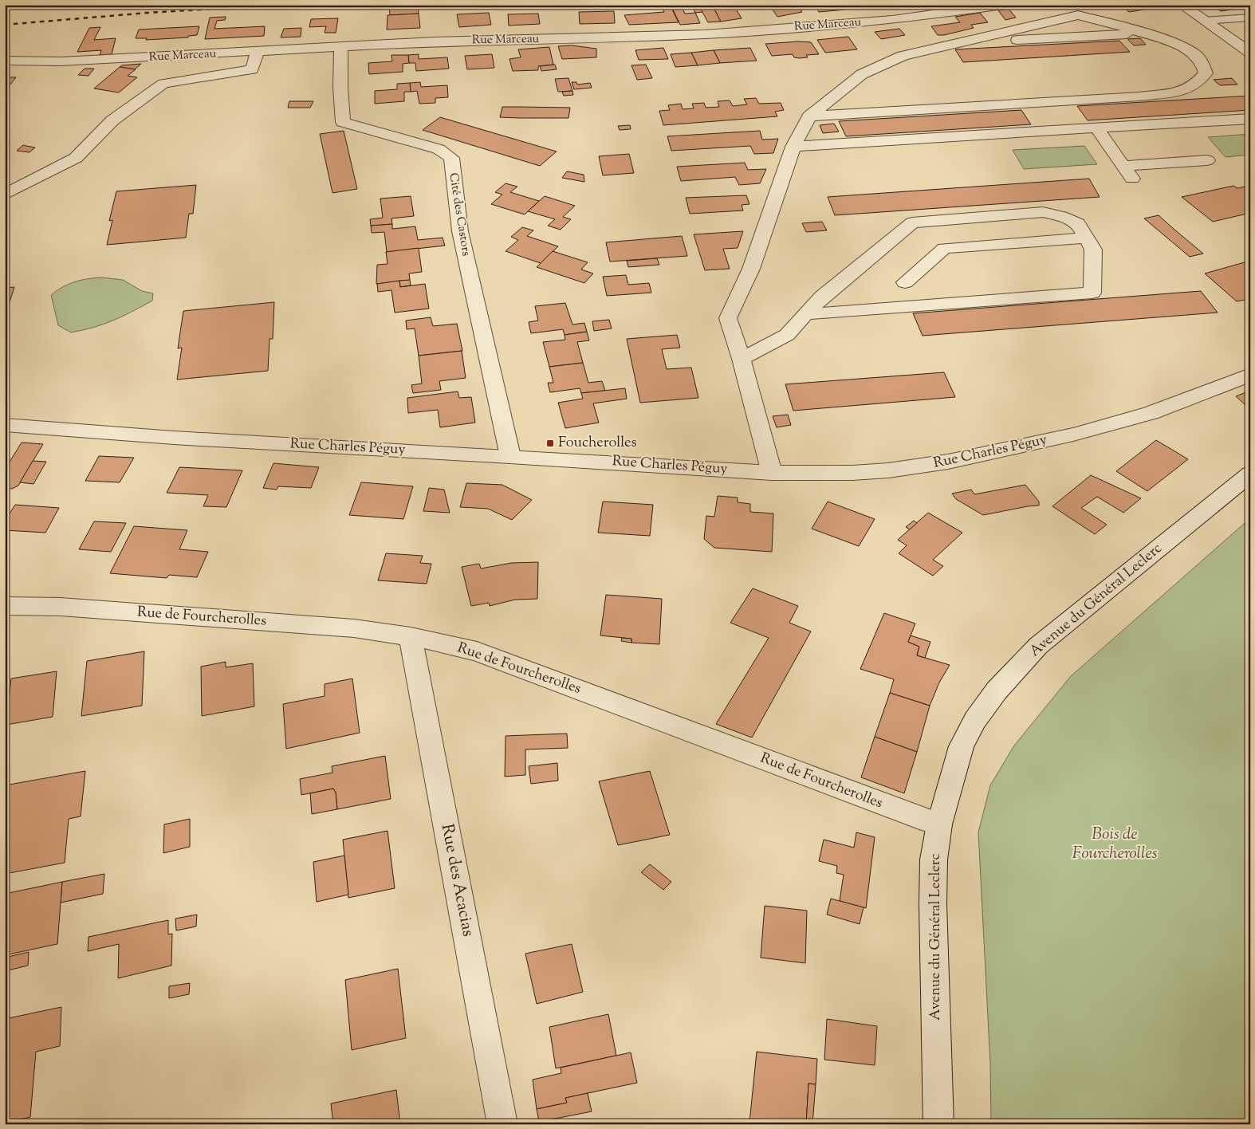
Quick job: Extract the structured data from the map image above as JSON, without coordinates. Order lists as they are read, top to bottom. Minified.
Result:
{"streets":{"street":["Rue Marceau","Cité des Castors","Rue Charles Péguy","Avenue du Général Leclerc","Rue de Fourcherolles","Rue des Acacias"]},"crossings":[["Rue Marceau","Cité des Castors"],["Cité des Castors","Rue Charles Péguy"],["Avenue du Général Leclerc","Rue de Fourcherolles"],["Rue de Fourcherolles","Rue des Acacias"]],"parks":["Bois de Fourcherolles"],"places":{"transit":["Foucherolles"]}}
